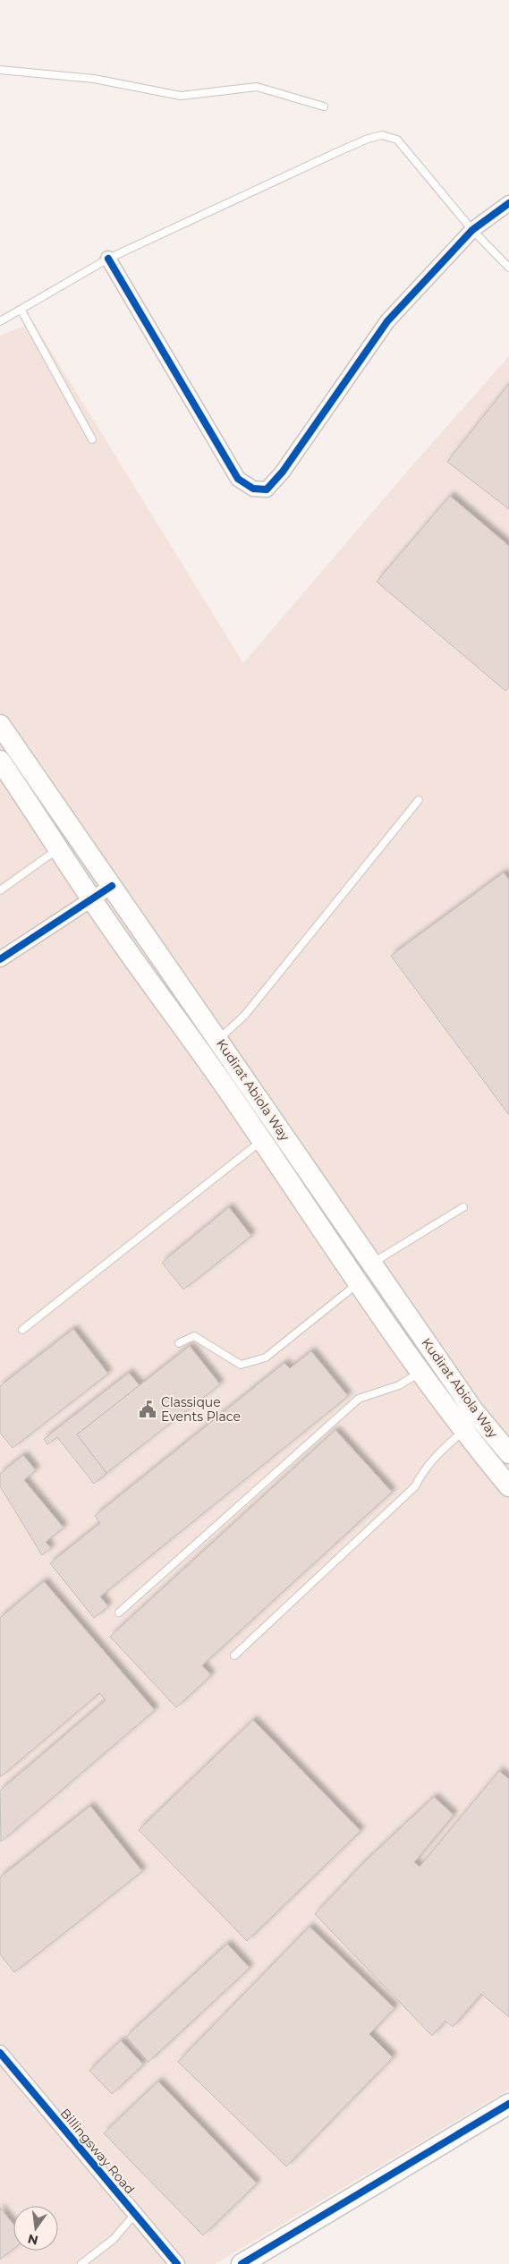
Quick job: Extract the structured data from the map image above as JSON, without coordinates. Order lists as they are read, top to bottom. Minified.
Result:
{"streets":{"main road":["Kudirat Abiola Way"],"street":["Billingsway Road"]},"places":{"public building":["Classique Events Place"]},"north":"bottom"}
